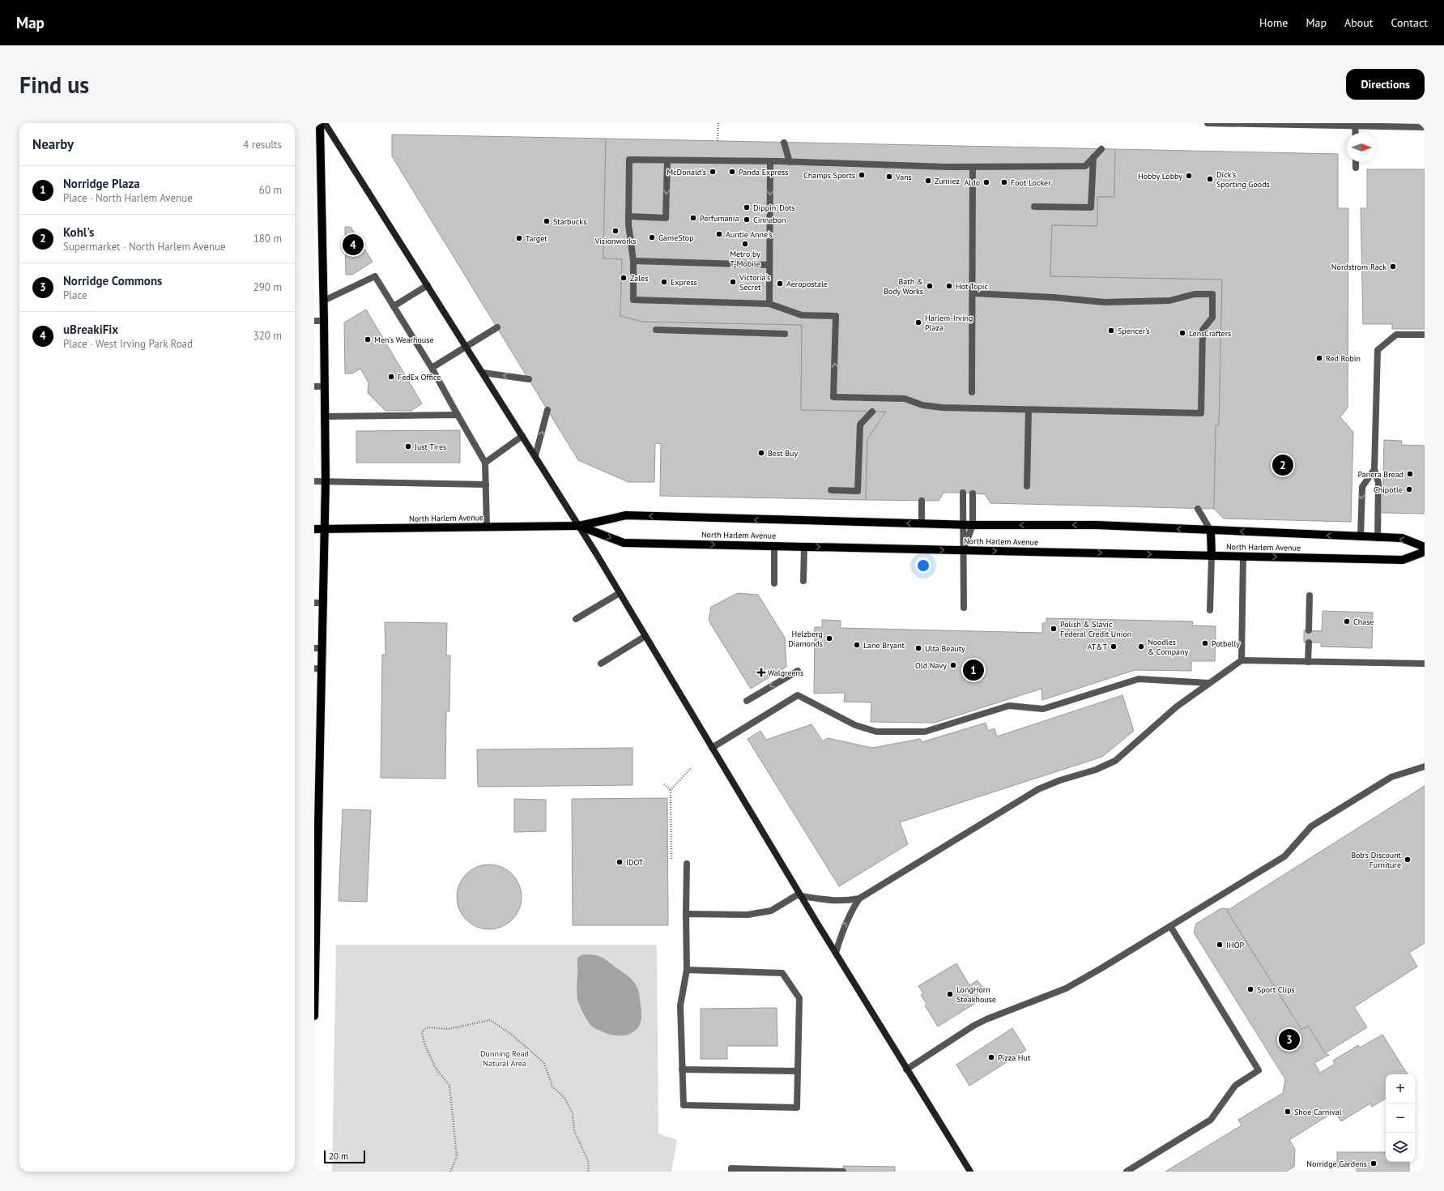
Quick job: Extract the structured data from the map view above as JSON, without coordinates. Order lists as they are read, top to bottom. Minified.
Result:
{"streets":{"main road":["North Harlem Avenue"]},"parks":["Dunning Read Natural Area"],"places":{"other":["McDonald's","Panda Express","Champs Sports","Hobby Lobby","Vans","Dick's Sporting Goods","Zumiez","Aldo","Foot Locker","Dippin' Dots","Perfumania","Cinnabon","Starbucks","Visionworks","Auntie Anne's","GameStop","Target","Metro by T-Mobile","Nordstrom Rack","Zales","Express","Victoria's Secret","Aeropostale","Bath & Body Works","Hot Topic","Harlem-Irving Plaza","Spencer's","LensCrafters","Men's Wearhouse","Red Robin","FedEx Office","Just Tires","Best Buy","Panera Bread","Chipotle","Chase","Polish & Slavic Federal Credit Union","Helzberg Diamonds","Potbelly","Lane Bryant","AT&T","Noodles & Company","Ulta Beauty","Old Navy","Bob's Discount Furniture","IDOT","IHOP","Sport Clips","LongHorn Steakhouse","Pizza Hut","Shoe Carnival","Norridge Gardens"],"health":["Walgreens"]},"scale_bar":"20 m","north":"right","page":{"header":"Map","nav":["Home","Map","About","Contact"],"buttons":"Directions","title":"Find us","heading":["Nearby","4 results"],"list":[{"mark":"1","name":"Norridge Plaza","note":"Place · North Harlem Avenue","value":"60 m"},{"mark":"2","name":"Kohl's","note":"Supermarket · North Harlem Avenue","value":"180 m"},{"mark":"3","name":"Norridge Commons","note":"Place","value":"290 m"},{"mark":"4","name":"uBreakiFix","note":"Place · West Irving Park Road","value":"320 m"}],"pins":["4","2","1","3"],"map_buttons":["+","−"],"scale":"20 m"}}
